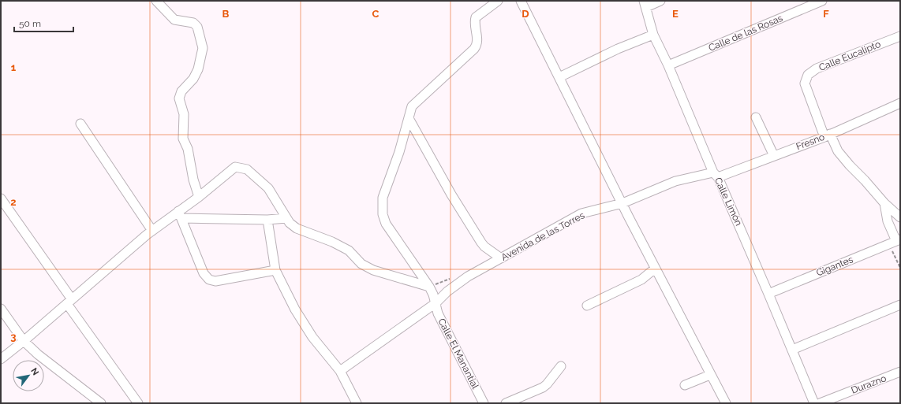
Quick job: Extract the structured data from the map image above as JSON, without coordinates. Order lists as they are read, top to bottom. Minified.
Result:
{"streets":{"street":["Calle de las Rosas","Calle Eucalipto","Fresno","Calle Limón","Avenida de las Torres","Gigantes","Calle El Manantial","Durazno"]},"crossings":[["Calle de las Rosas","Calle Limón"],["Calle Eucalipto","Fresno"],["Fresno","Calle Limón"],["Fresno","Avenida de las Torres"],["Calle Limón","Avenida de las Torres"],["Calle Limón","Gigantes"],["Avenida de las Torres","Calle El Manantial"]],"scale_bar":"50 m","north":"top right","grid":{"columns":["B","C","D","E","F"],"rows":["1","2","3"]}}
